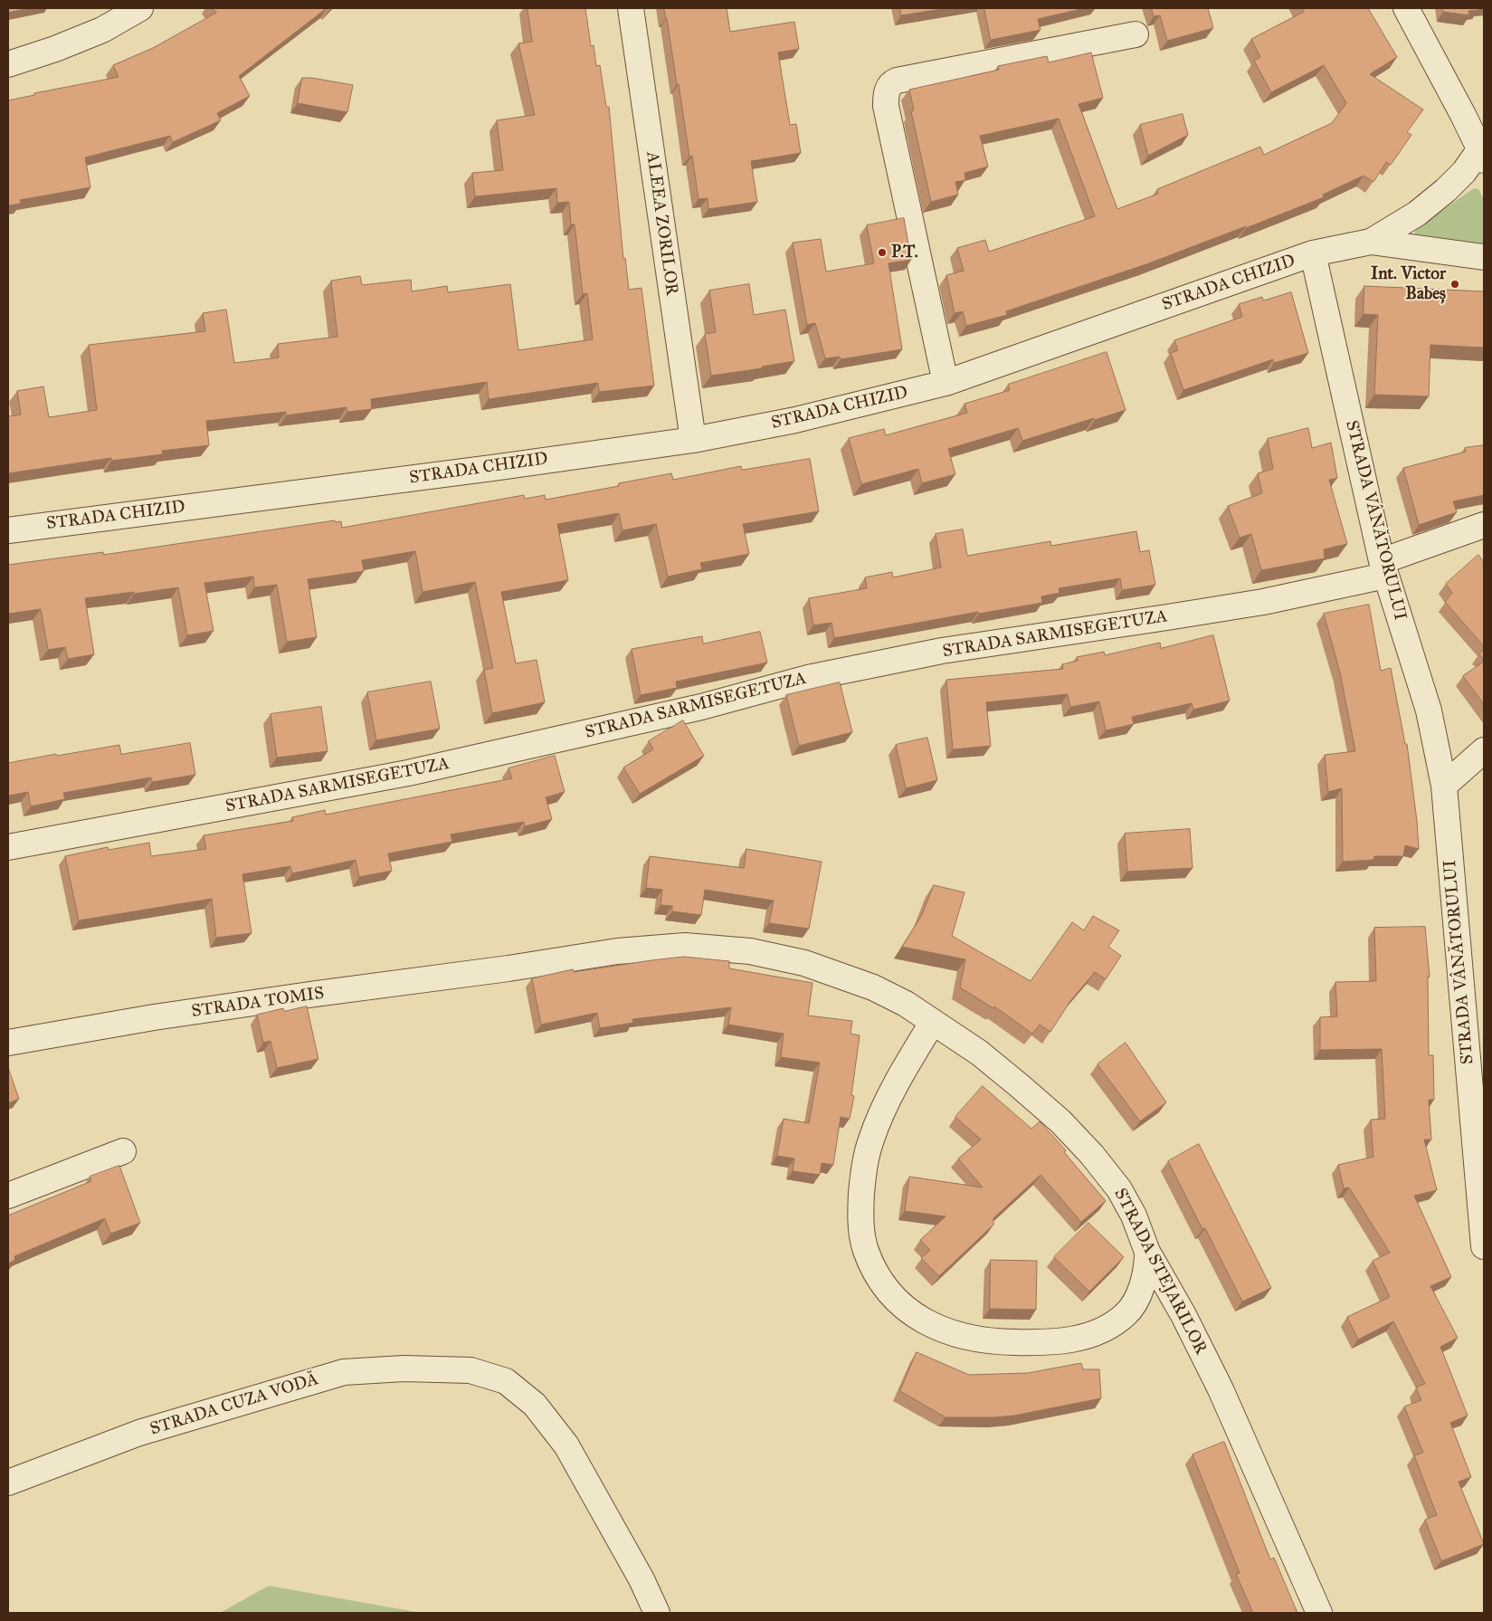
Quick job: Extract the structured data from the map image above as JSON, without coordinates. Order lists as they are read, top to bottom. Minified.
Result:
{"streets":{"street":["ALEEA ZORILOR","STRADA CHIZID","STRADA VÂNĂTORULUI","STRADA SARMISEGETUZA","STRADA TOMIS","STRADA STEJARILOR","STRADA CUZA VODĂ"]},"crossings":[["ALEEA ZORILOR","STRADA CHIZID"],["STRADA CHIZID","STRADA VÂNĂTORULUI"],["STRADA VÂNĂTORULUI","STRADA SARMISEGETUZA"],["STRADA TOMIS","STRADA STEJARILOR"]],"places":["P.T.","Int. Victor Babeș"]}
